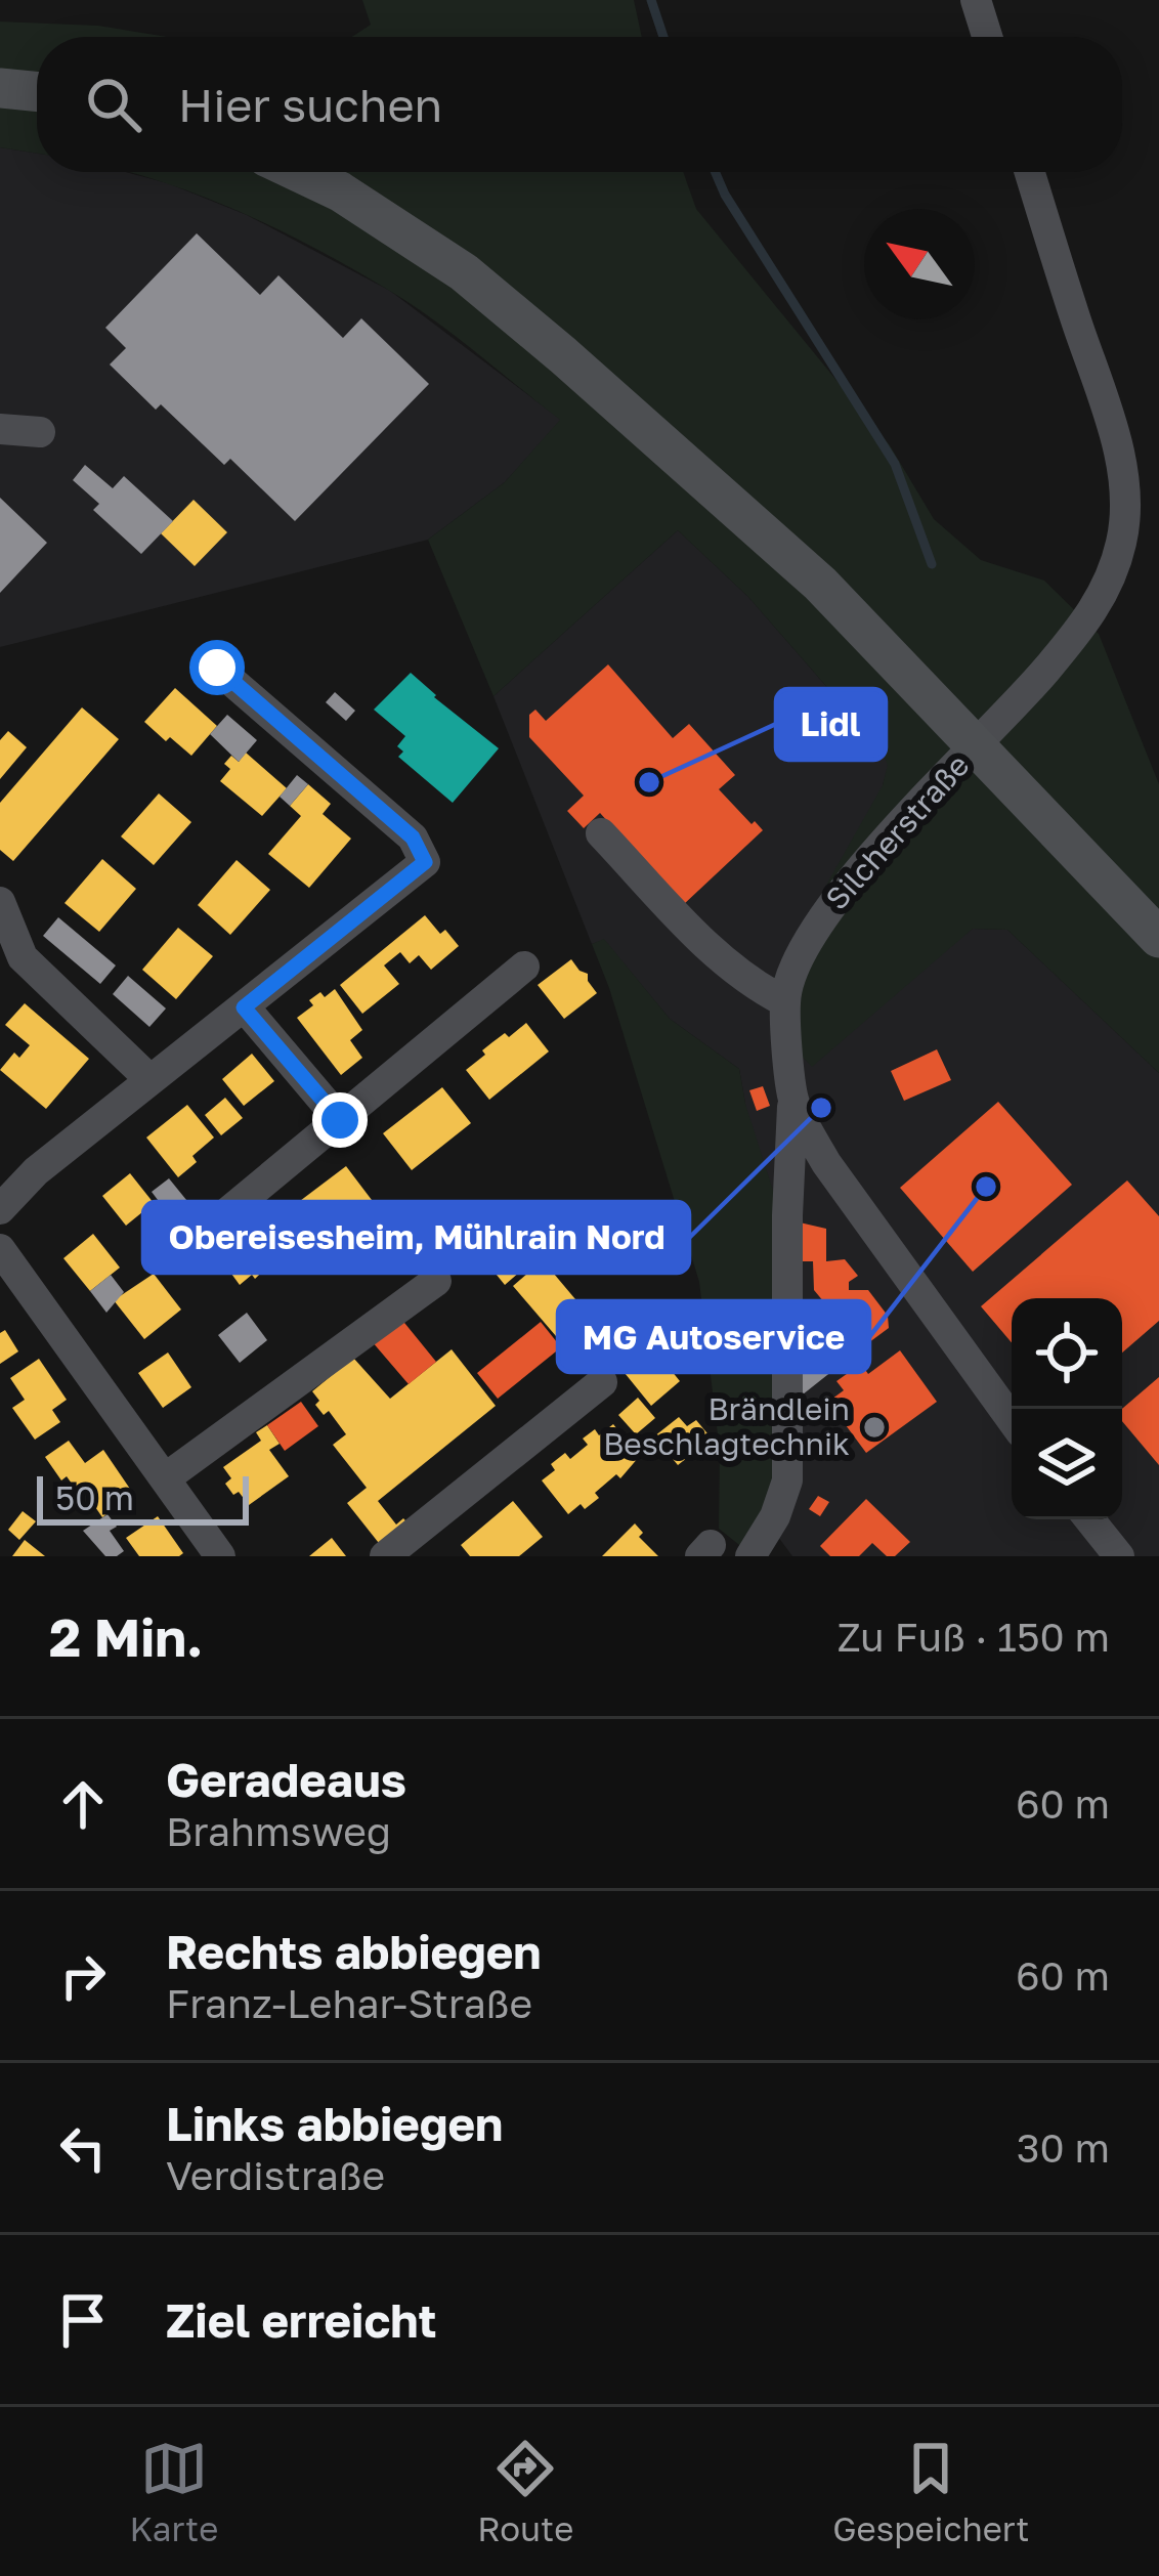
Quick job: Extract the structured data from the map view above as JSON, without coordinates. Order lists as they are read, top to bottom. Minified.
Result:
{"streets":{"street":["Silcherstraße"]},"places":["Lidl","Obereisesheim, Mühlrain Nord","MG Autoservice","Brändlein Beschlagtechnik"],"scale_bar":"50 m","north":"top left","page":{"search":"Hier suchen","scale":"50 m","heading":["2 Min.","Zu Fuß · 150 m"],"list":[["Geradeaus","Brahmsweg","60 m"],["Rechts abbiegen","Franz-Lehar-Straße","60 m"],["Links abbiegen","Verdistraße","30 m"],"Ziel erreicht"],"nav":["Karte","Route","Gespeichert"]}}
